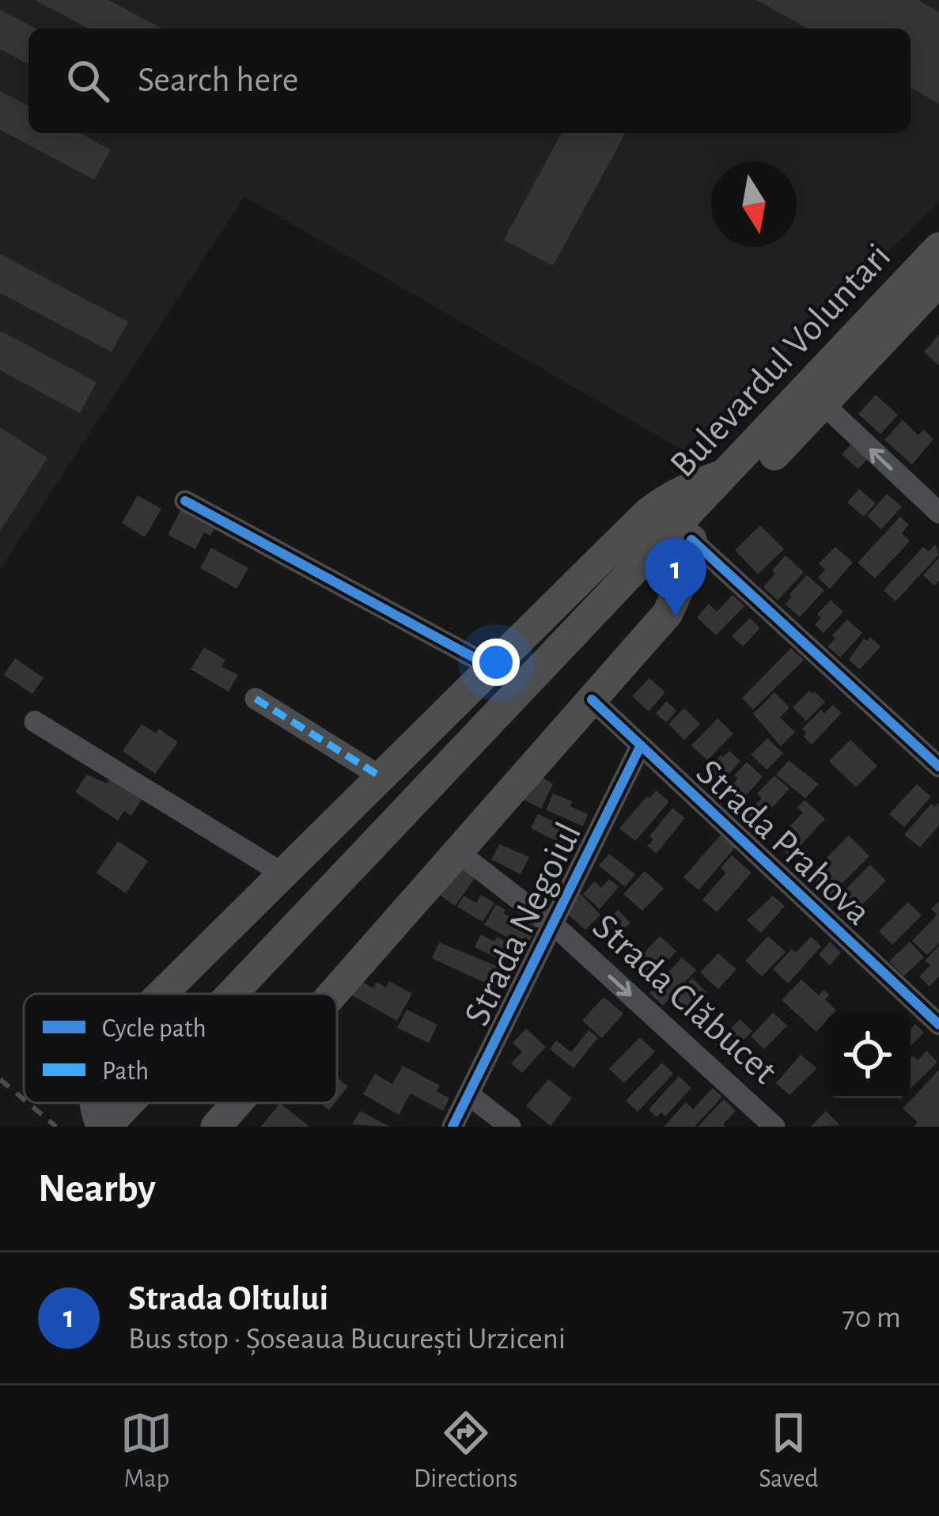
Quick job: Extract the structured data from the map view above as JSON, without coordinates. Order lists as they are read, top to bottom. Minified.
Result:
{"streets":{"highway":["Bulevardul Voluntari"],"street":["Strada Prahova","Strada Negoiul","Strada Clăbucet"]},"crossings":[["Strada Prahova","Strada Negoiul"],["Strada Negoiul","Strada Clăbucet"]],"one_way":["Strada Clăbucet"],"legend":["Cycle path","Path"],"north":"bottom","page":{"search":"Search here","pins":"1","heading":"Nearby","list":[{"mark":"1","name":"Strada Oltului","note":"Bus stop · Șoseaua București Urziceni","value":"70 m"}],"nav":["Map","Directions","Saved"]}}
